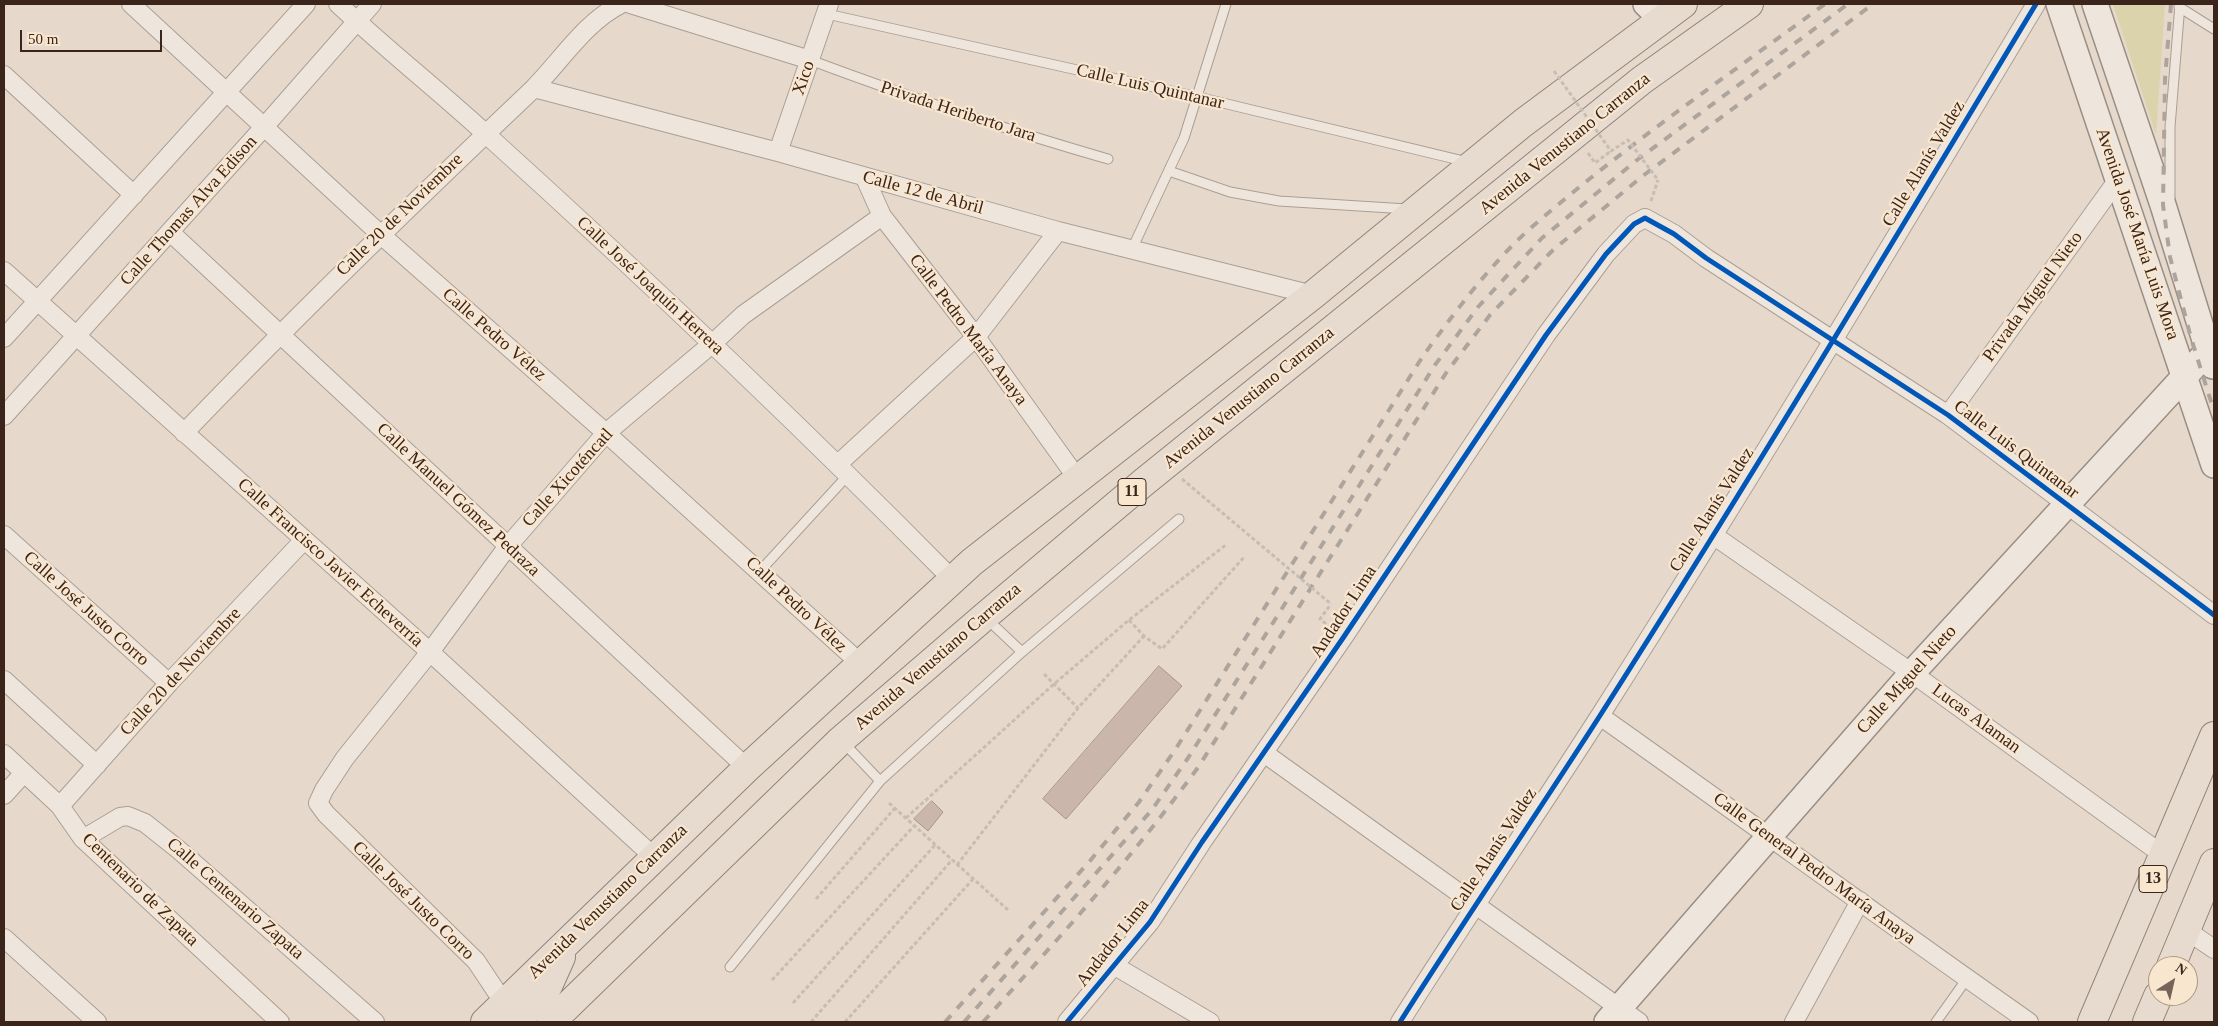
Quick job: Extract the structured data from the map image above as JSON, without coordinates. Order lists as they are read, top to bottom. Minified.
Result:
{"streets":{"main road":["Avenida Venustiano Carranza","11","13"],"street":["Xico","Calle Luis Quintanar","Calle Alanís Valdez","Calle 12 de Abril","Calle Thomas Alva Edison","Calle 20 de Noviembre","Avenida José María Luis Mora","Calle José Joaquín Herrera","Privada Miguel Nieto","Calle Pedro María Anaya","Calle Pedro Vélez","Calle Xicoténcatl","Calle Manuel Gómez Pedraza","Calle Francisco Javier Echeverría","Calle José Justo Corro","Andador Lima","Calle Miguel Nieto","Lucas Alaman","Calle General Pedro María Anaya","Centenario de Zapata","Calle Centenario Zapata"],"lane":["Privada Heriberto Jara"]},"crossings":[["Xico","Calle Luis Quintanar"],["Xico","Privada Heriberto Jara"],["Xico","Calle 12 de Abril"],["Calle Luis Quintanar","Avenida Venustiano Carranza"],["Calle Luis Quintanar","Calle Alanís Valdez"],["Calle Luis Quintanar","Privada Miguel Nieto"],["Calle Luis Quintanar","Andador Lima"],["Calle Luis Quintanar","Calle Miguel Nieto"],["Avenida Venustiano Carranza","Calle 12 de Abril"],["Avenida Venustiano Carranza","Calle José Joaquín Herrera"],["Avenida Venustiano Carranza","Calle Pedro María Anaya"],["Avenida Venustiano Carranza","Calle Pedro Vélez"],["Avenida Venustiano Carranza","Calle Manuel Gómez Pedraza"],["Avenida Venustiano Carranza","Calle Francisco Javier Echeverría"],["Avenida Venustiano Carranza","Calle José Justo Corro"],["Calle Alanís Valdez","Lucas Alaman"],["Calle Alanís Valdez","Calle General Pedro María Anaya"],["Calle 12 de Abril","Calle 20 de Noviembre"],["Calle 12 de Abril","Calle Pedro María Anaya"],["Calle Thomas Alva Edison","Calle José Joaquín Herrera"],["Calle Thomas Alva Edison","Calle Pedro Vélez"],["Calle Thomas Alva Edison","Calle Manuel Gómez Pedraza"],["Calle Thomas Alva Edison","Calle Francisco Javier Echeverría"],["Calle 20 de Noviembre","Calle José Joaquín Herrera"],["Calle 20 de Noviembre","Calle Pedro Vélez"],["Calle 20 de Noviembre","Calle Manuel Gómez Pedraza"],["Calle 20 de Noviembre","Calle Francisco Javier Echeverría"],["Calle 20 de Noviembre","Calle José Justo Corro"],["Calle 20 de Noviembre","Centenario de Zapata"],["Avenida José María Luis Mora","Privada Miguel Nieto"],["Avenida José María Luis Mora","Calle Miguel Nieto"],["Calle José Joaquín Herrera","Calle Xicoténcatl"],["Calle Pedro María Anaya","Calle Xicoténcatl"],["Calle Pedro Vélez","Calle Xicoténcatl"],["Calle Xicoténcatl","Calle Manuel Gómez Pedraza"],["Calle Xicoténcatl","Calle Francisco Javier Echeverría"],["Calle Xicoténcatl","Calle José Justo Corro"],["Calle Miguel Nieto","Lucas Alaman"],["Calle Miguel Nieto","Calle General Pedro María Anaya"],["Lucas Alaman","13"],["Centenario de Zapata","Calle Centenario Zapata"]],"scale_bar":"50 m","north":"top right"}
